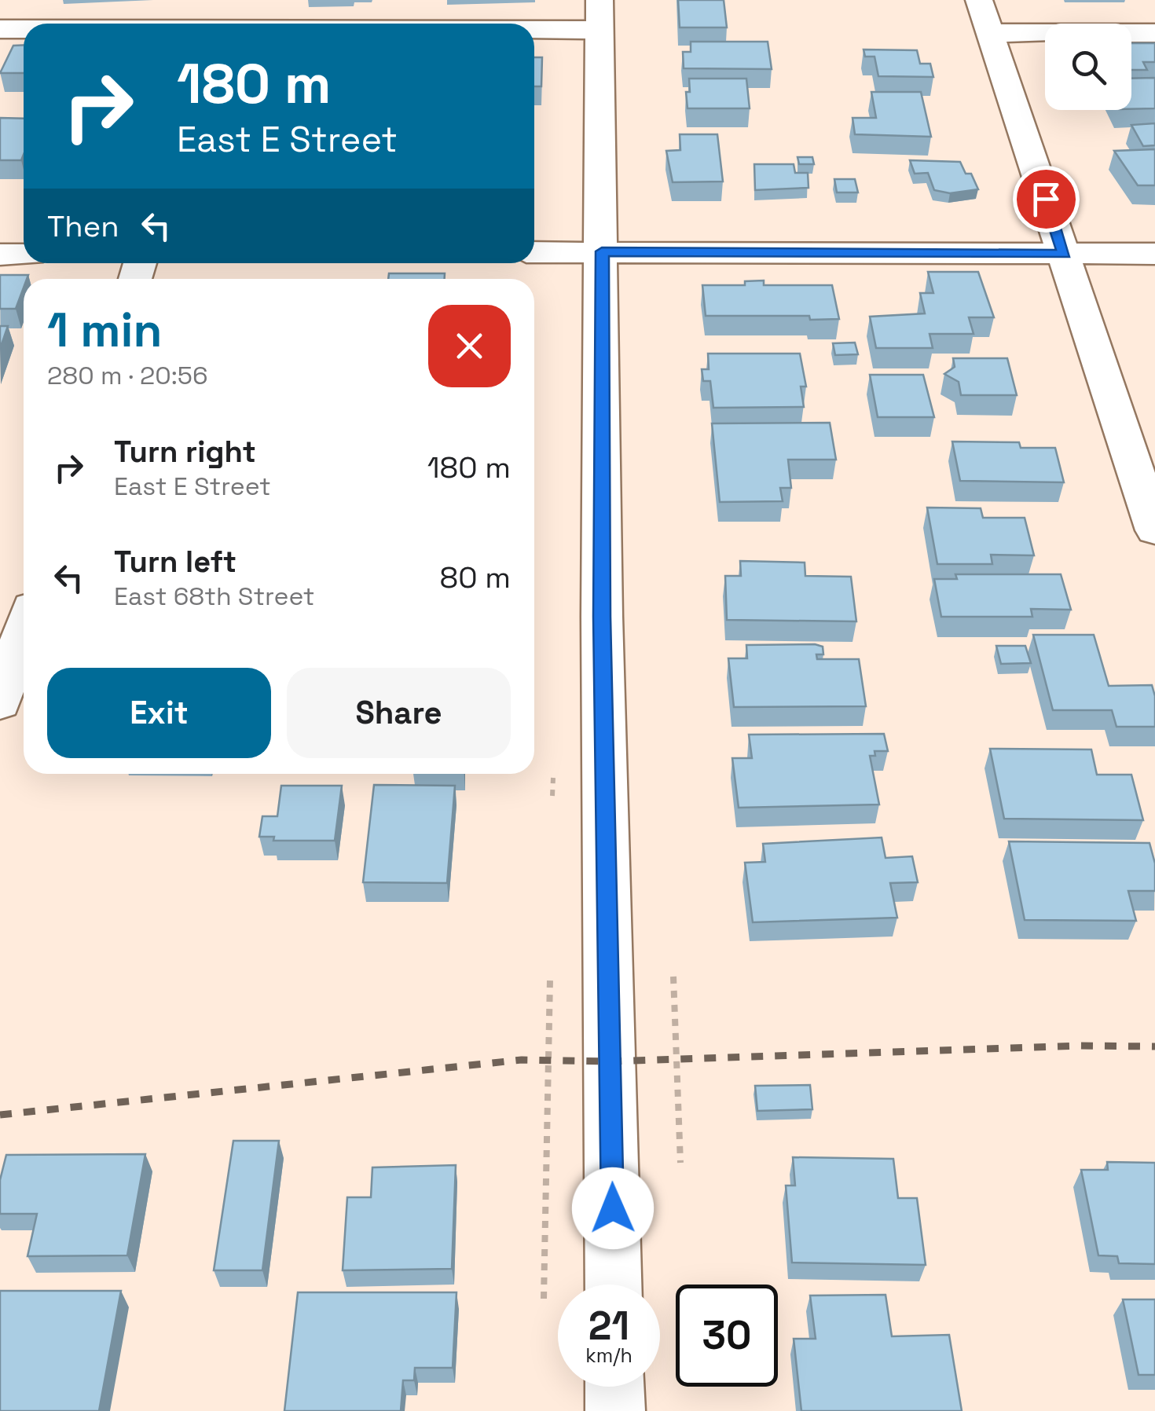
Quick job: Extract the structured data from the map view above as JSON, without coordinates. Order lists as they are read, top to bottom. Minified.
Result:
{"page":{"turn":["180 m","East E Street"],"then":"Then","heading":["1 min","280 m · 20:56"],"list":[{"name":"Turn right","note":"East E Street","value":"180 m"},{"name":"Turn left","note":"East 68th Street","value":"80 m"}],"buttons":["Exit","Share"],"speed":"21 km/h","limit":"30"}}
